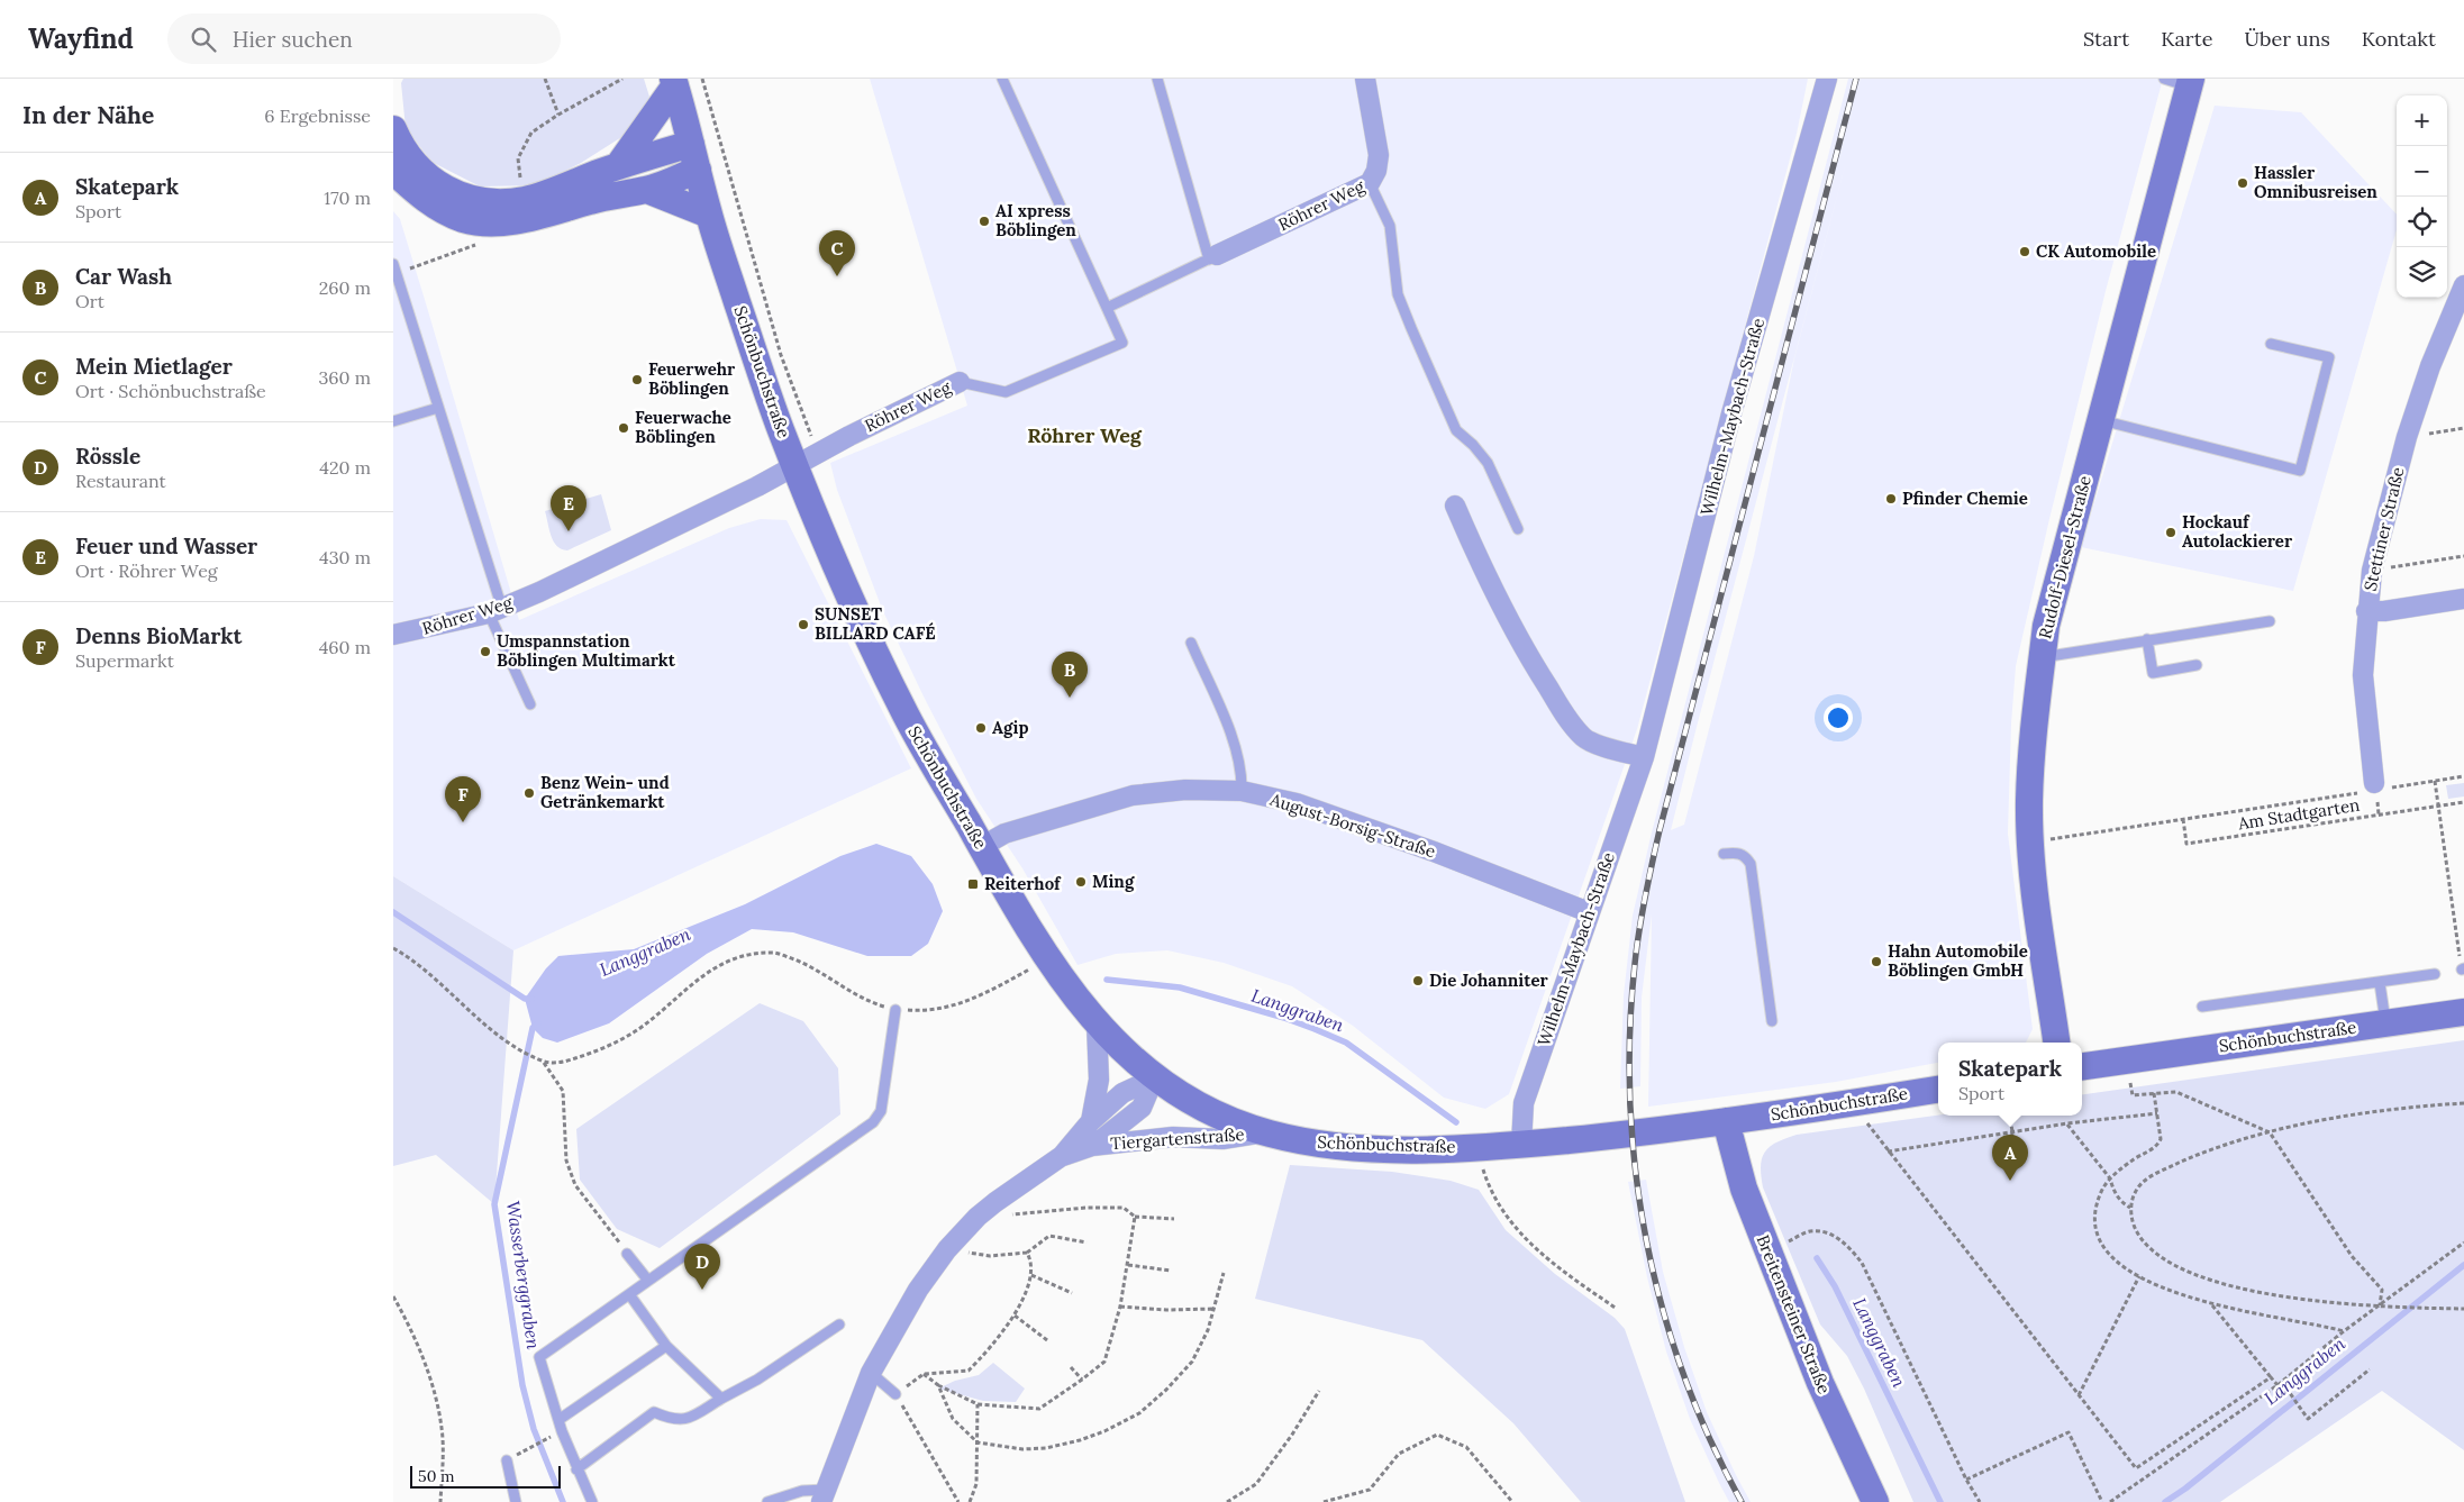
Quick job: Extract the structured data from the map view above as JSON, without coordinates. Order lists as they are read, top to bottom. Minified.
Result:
{"streets":{"street":["Röhrer Weg","Schönbuchstraße","Wilhelm-Maybach-Straße","Stettiner Straße","Rudolf-Diesel-Straße","August-Borsig-Straße","Tiergartenstraße","Breitensteiner Straße"],"path":["Am Stadtgarten"]},"crossings":[["Röhrer Weg","Schönbuchstraße"],["Schönbuchstraße","Wilhelm-Maybach-Straße"],["Schönbuchstraße","August-Borsig-Straße"],["Schönbuchstraße","Tiergartenstraße"],["Schönbuchstraße","Breitensteiner Straße"],["Wilhelm-Maybach-Straße","August-Borsig-Straße"],["Stettiner Straße","Am Stadtgarten"],["Rudolf-Diesel-Straße","Am Stadtgarten"]],"districts":["Röhrer Weg"],"water":["Langgraben","Wasserberggraben"],"places":{"other":["Hassler Omnibusreisen","AI xpress Böblingen","CK Automobile","Feuerwehr Böblingen","Feuerwache Böblingen","Pfinder Chemie","Hockauf Autolackierer","SUNSET BILLARD CAFÉ","Umspannstation Böblingen Multimarkt","Agip","Benz Wein- und Getränkemarkt","Ming","Hahn Automobile Böblingen GmbH","Die Johanniter"],"transit":["Reiterhof"]},"scale_bar":"50 m","page":{"header":"Wayfind","search":"Hier suchen","nav":["Start","Karte","Über uns","Kontakt"],"heading":["In der Nähe","6 Ergebnisse"],"map_buttons":["+","−"],"list":[{"mark":"A","name":"Skatepark","note":"Sport","value":"170 m"},{"mark":"B","name":"Car Wash","note":"Ort","value":"260 m"},{"mark":"C","name":"Mein Mietlager","note":"Ort · Schönbuchstraße","value":"360 m"},{"mark":"D","name":"Rössle","note":"Restaurant","value":"420 m"},{"mark":"E","name":"Feuer und Wasser","note":"Ort · Röhrer Weg","value":"430 m"},{"mark":"F","name":"Denns BioMarkt","note":"Supermarkt","value":"460 m"}],"pins":["C","E","B","F","A","D"],"popup":["Skatepark","Sport"],"scale":"50 m"}}
